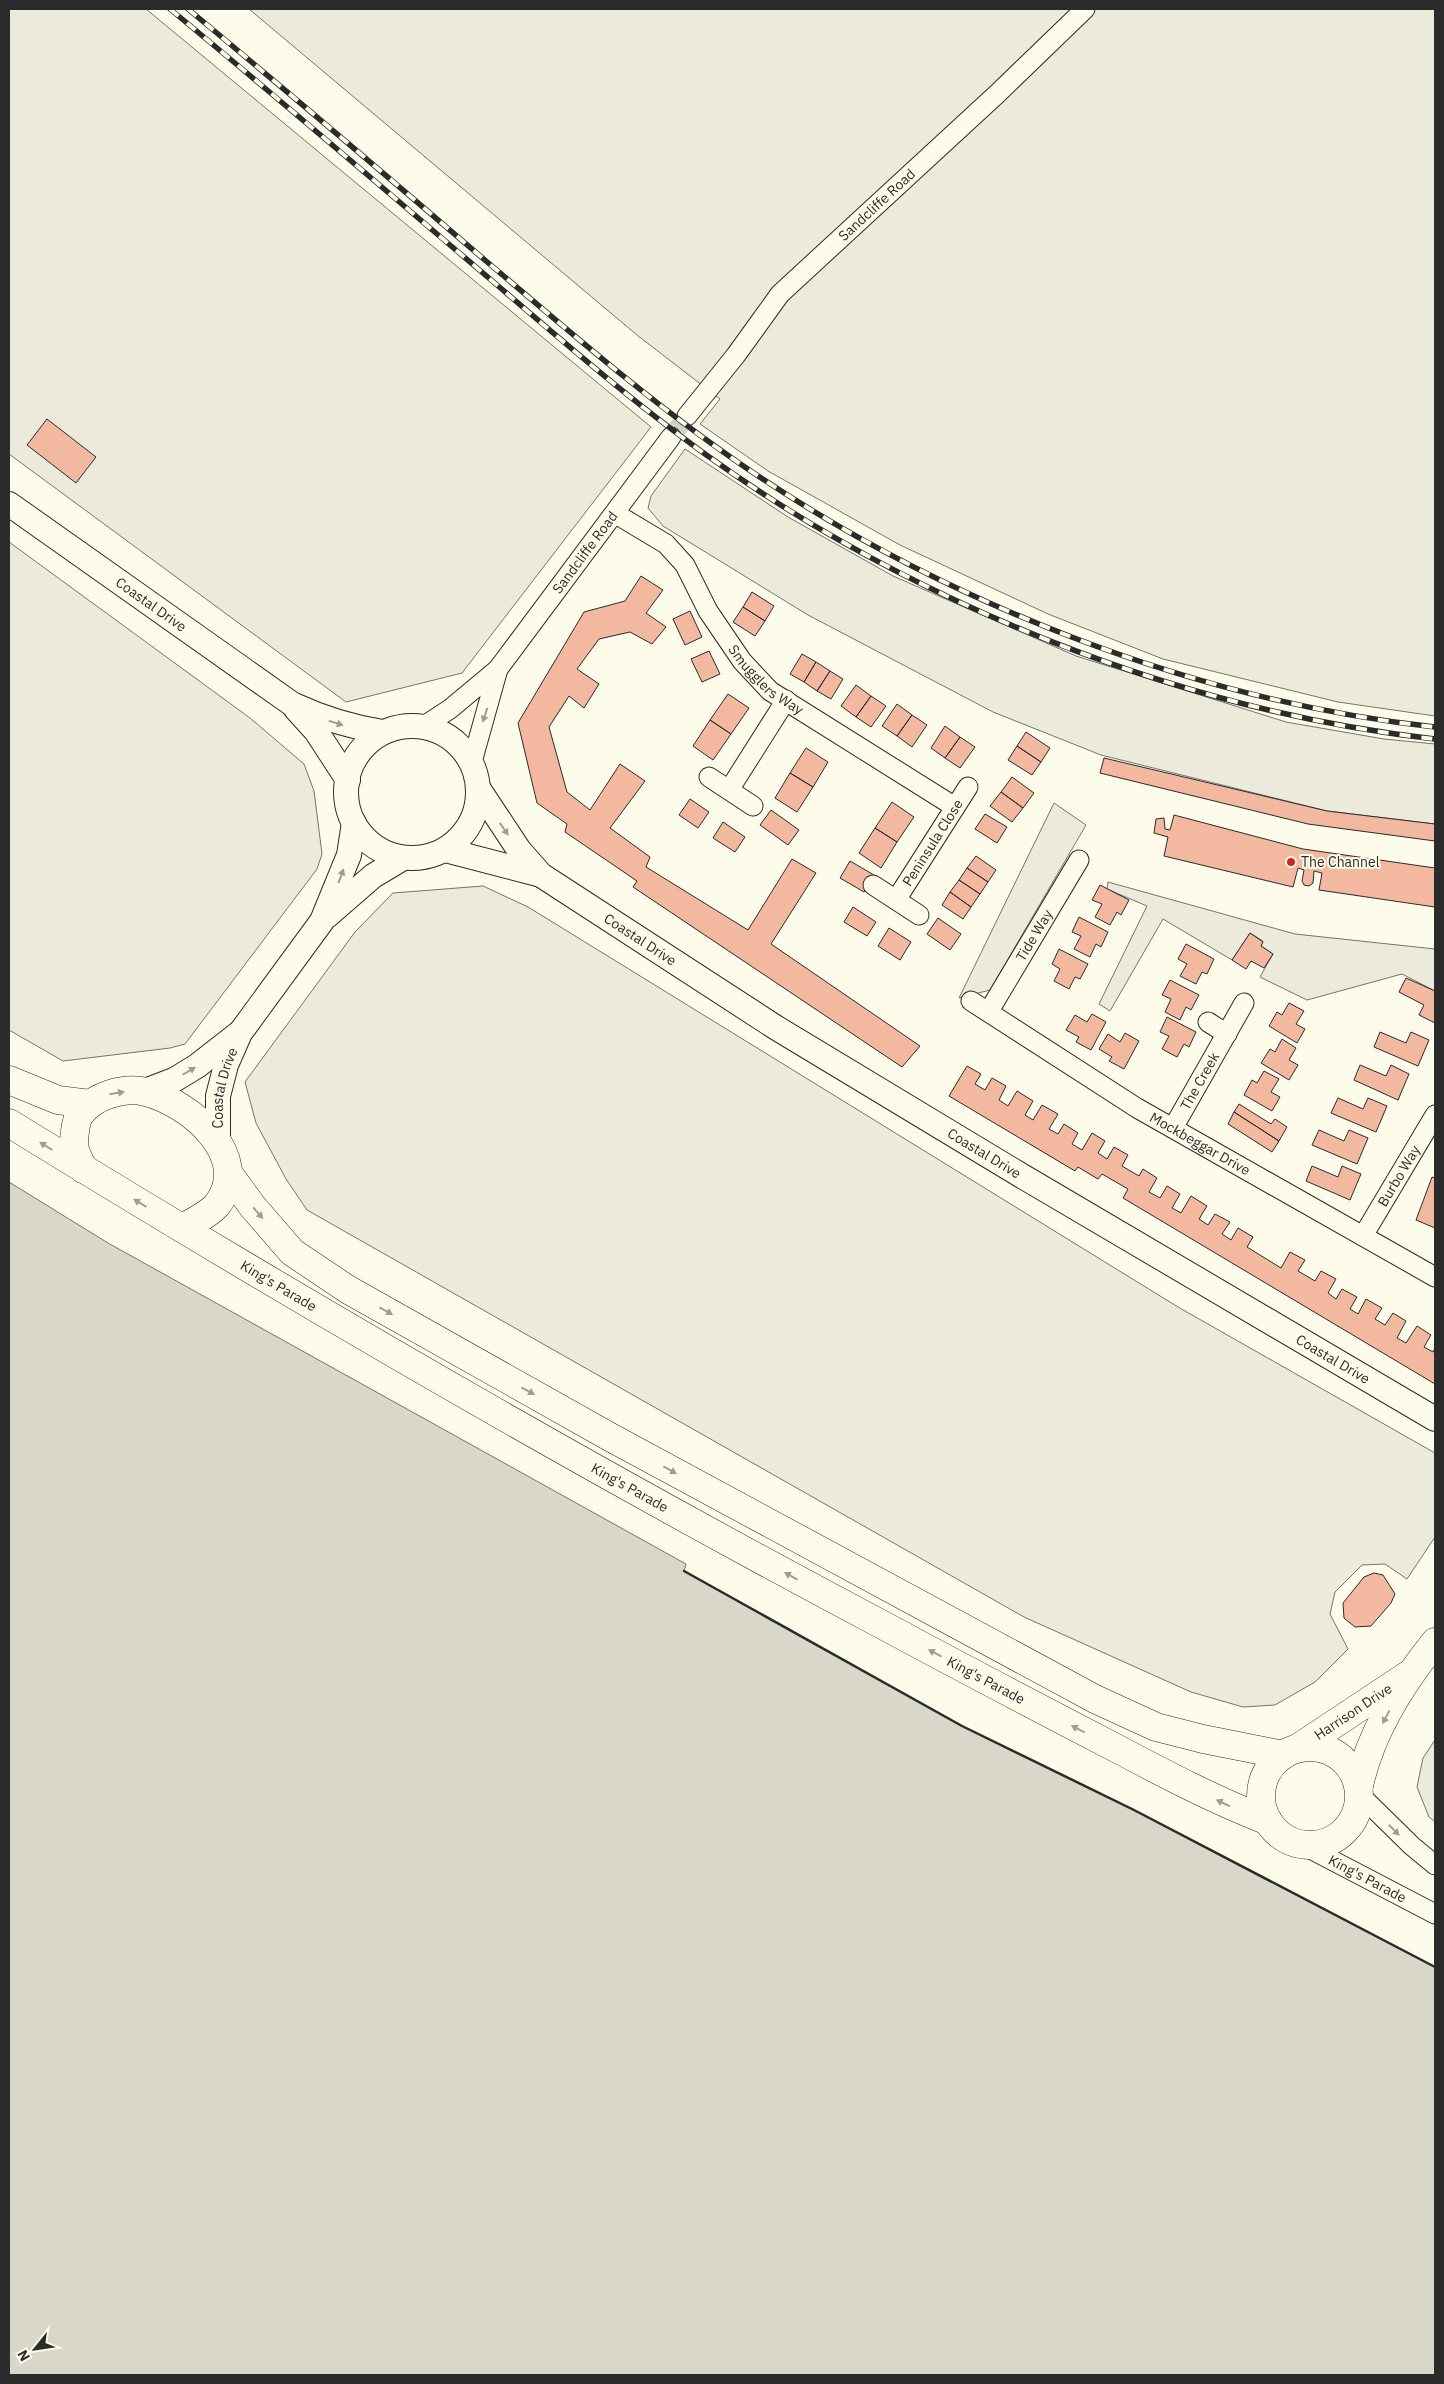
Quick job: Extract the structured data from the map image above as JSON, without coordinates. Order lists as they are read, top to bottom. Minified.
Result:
{"streets":{"main road":["King's Parade","Harrison Drive"],"street":["Sandcliffe Road","Coastal Drive","Smugglers Way","Peninsula Close","Tide Way","The Creek","Mockbeggar Drive","Burbo Way"]},"crossings":[["Sandcliffe Road","Coastal Drive"],["Sandcliffe Road","Smugglers Way"],["Coastal Drive","King's Parade"],["Smugglers Way","Peninsula Close"],["Tide Way","Mockbeggar Drive"],["The Creek","Mockbeggar Drive"],["Mockbeggar Drive","Burbo Way"],["King's Parade","Harrison Drive"]],"one_way":["Harrison Drive"],"places":["The Channel"],"north":"bottom left"}
